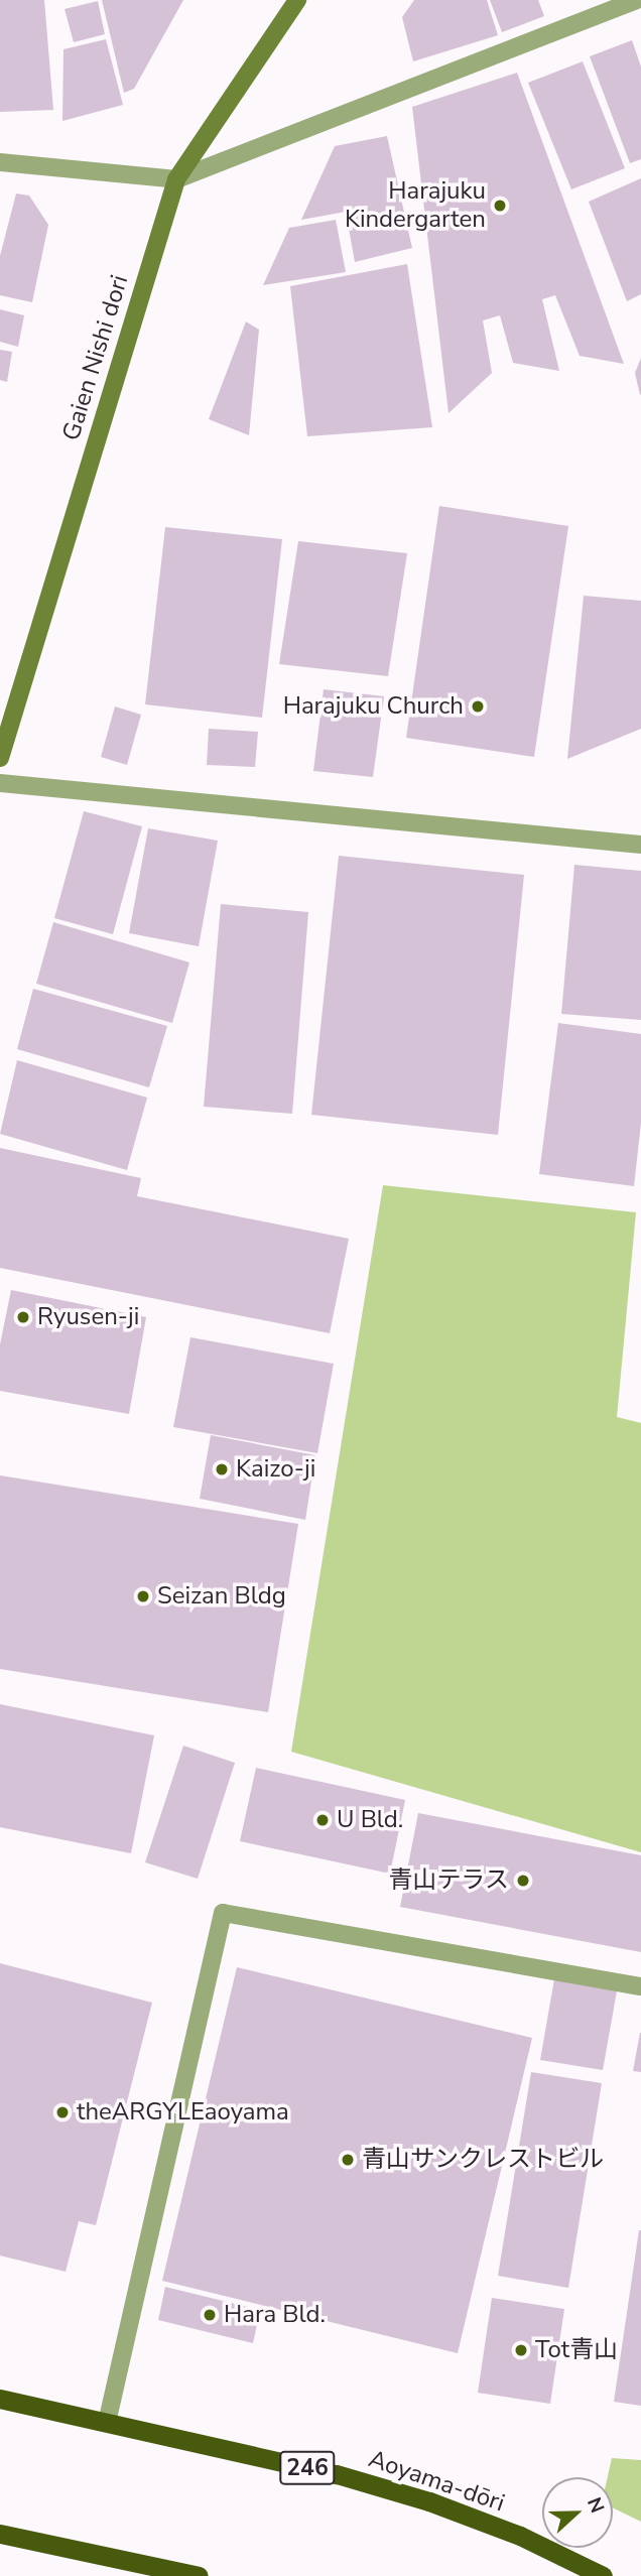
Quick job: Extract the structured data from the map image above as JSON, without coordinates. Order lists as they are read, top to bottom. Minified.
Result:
{"streets":{"highway":["246","Aoyama-dōri"],"main road":["Gaien Nishi dori"]},"places":["Harajuku Kindergarten","Harajuku Church","Ryusen-ji","Kaizo-ji","Seizan Bldg","U Bld.","青山テラス","theARGYLEaoyama","青山サンクレストビル","Hara Bld.","Tot青山"],"north":"right"}
